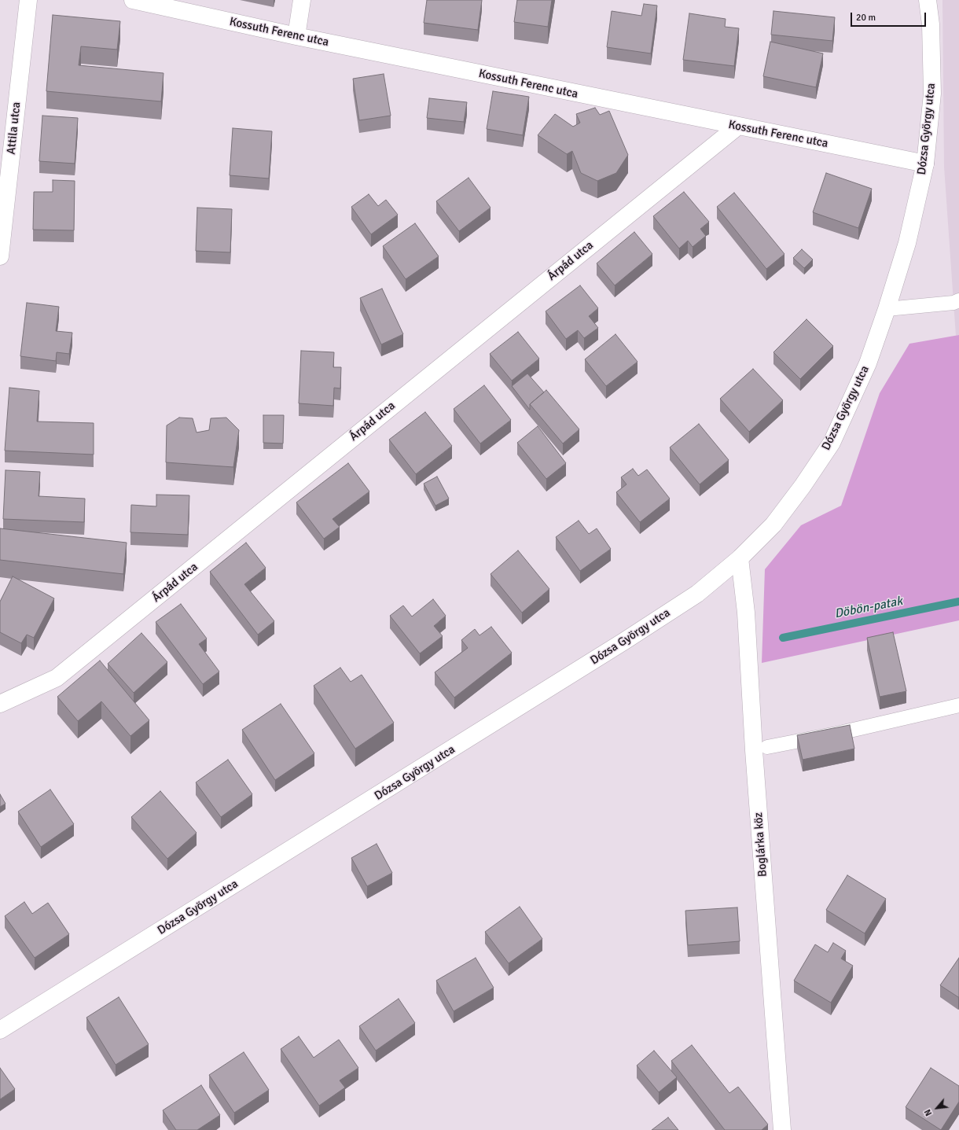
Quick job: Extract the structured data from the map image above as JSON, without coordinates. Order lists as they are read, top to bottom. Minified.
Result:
{"streets":{"street":["Kossuth Ferenc utca","Attila utca","Dózsa György utca","Árpád utca","Boglárka köz"]},"crossings":[["Kossuth Ferenc utca","Dózsa György utca"],["Kossuth Ferenc utca","Árpád utca"],["Dózsa György utca","Boglárka köz"]],"water":["Döbön-patak"],"scale_bar":"20 m","north":"bottom left"}
